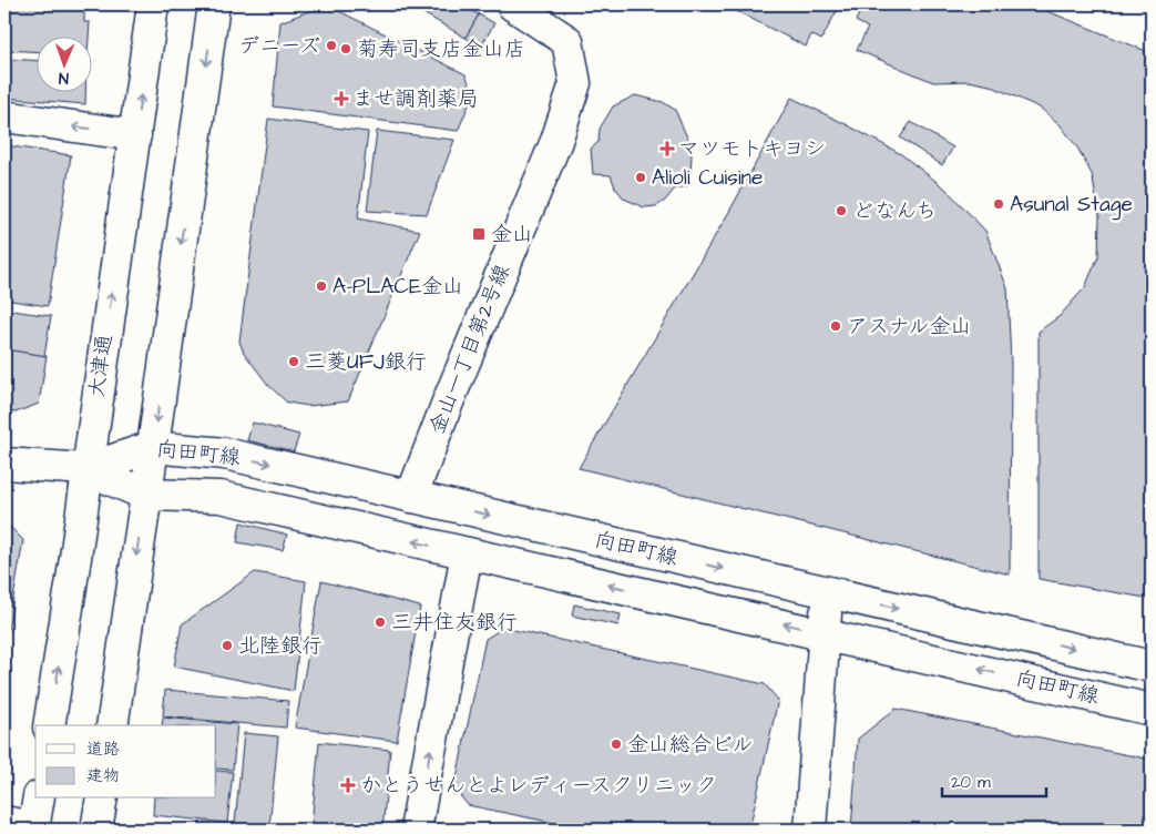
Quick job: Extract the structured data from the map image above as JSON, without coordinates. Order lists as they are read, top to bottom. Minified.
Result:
{"streets":{"street":["金山一丁目第2号線","大津通","向田町線"]},"crossings":[["金山一丁目第2号線","向田町線"],["大津通","向田町線"]],"places":{"other":["デニーズ","菊寿司支店金山店","Alioli Cuisine","Asunal Stage","どなんち","A-PLACE金山","アスナル金山","三菱UFJ銀行","三井住友銀行","北陸銀行","金山総合ビル"],"health":["ませ調剤薬局","マツモトキヨシ","かとうせんとよレディースクリニック"],"transit":["金山"]},"legend":["道路","建物"],"scale_bar":"20 m","north":"bottom"}
